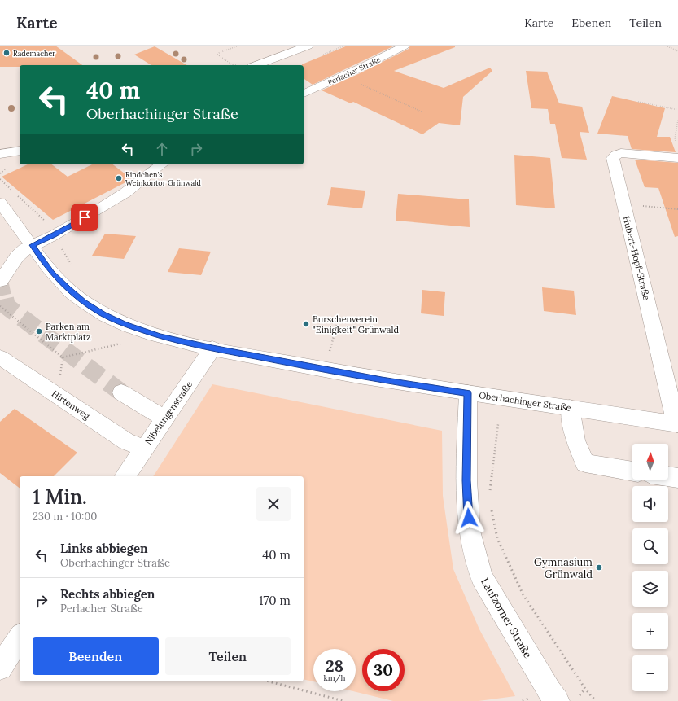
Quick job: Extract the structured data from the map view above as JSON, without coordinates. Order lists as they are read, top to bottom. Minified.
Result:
{"streets":{"street":["Perlacher Straße","Hubert-Hopf-Straße","Oberhachinger Straße","Hirtenweg","Nibelungenstraße","Laufzorner Straße"]},"crossings":[["Hubert-Hopf-Straße","Oberhachinger Straße"],["Oberhachinger Straße","Nibelungenstraße"],["Oberhachinger Straße","Laufzorner Straße"],["Hirtenweg","Nibelungenstraße"]],"places":["Rademacher","Rindchen's Weinkontor Grünwald","Burschenverein \"Einigkeit\" Grünwald","Parken am Marktplatz","Gymnasium Grünwald"],"north":"top","page":{"header":"Karte","nav":["Karte","Ebenen","Teilen"],"turn":["40 m","Oberhachinger Straße"],"map_buttons":["+","−"],"heading":["1 Min.","230 m · 10:00"],"list":[{"name":"Links abbiegen","note":"Oberhachinger Straße","value":"40 m"},{"name":"Rechts abbiegen","note":"Perlacher Straße","value":"170 m"}],"buttons":["Beenden","Teilen"],"speed":"28 km/h","limit":"30"}}
